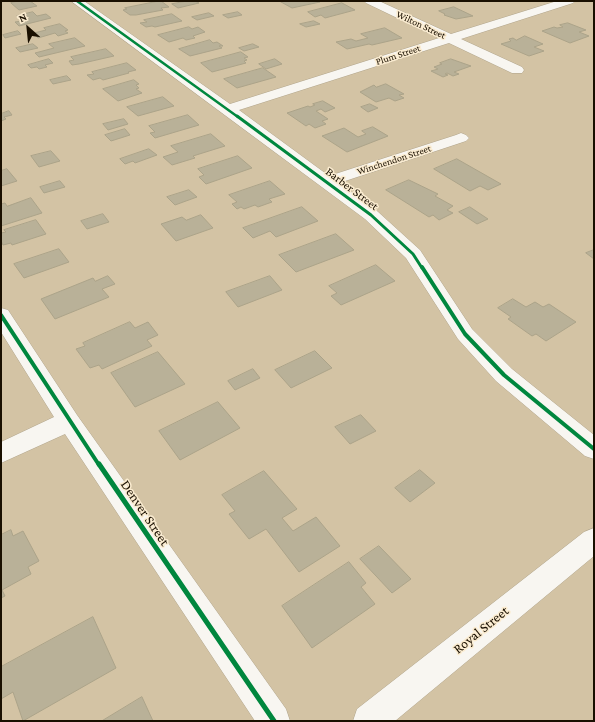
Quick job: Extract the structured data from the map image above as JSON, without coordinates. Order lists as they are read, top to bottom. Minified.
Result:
{"streets":{"street":["Wilton Street","Plum Street","Winchendon Street","Barber Street","Denver Street","Royal Street"]},"crossings":[["Wilton Street","Plum Street"],["Plum Street","Barber Street"],["Winchendon Street","Barber Street"]],"north":"top left"}
